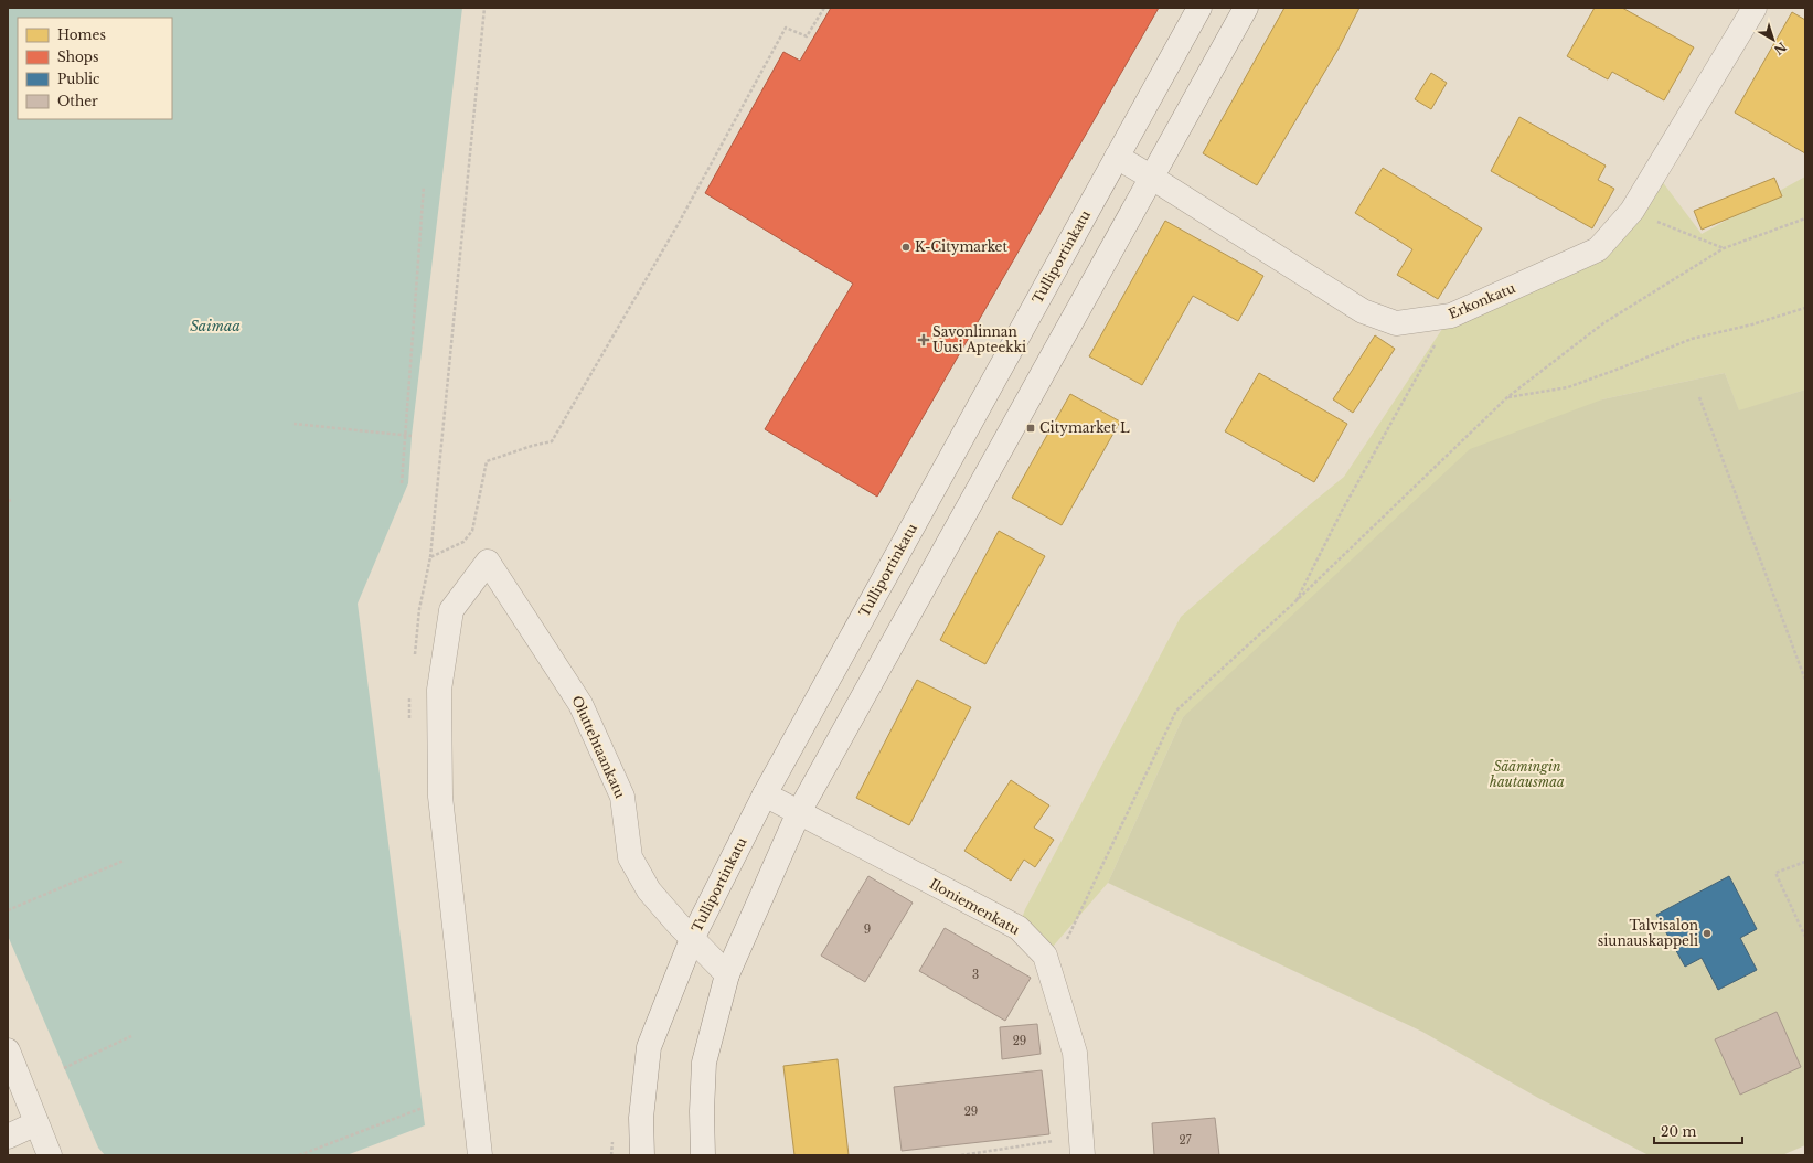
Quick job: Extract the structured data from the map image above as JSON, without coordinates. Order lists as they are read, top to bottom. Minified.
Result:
{"streets":{"street":["Tulliportinkatu","Erkonkatu","Oluttehtaankatu","Iloniemenkatu"]},"crossings":[["Tulliportinkatu","Erkonkatu"],["Tulliportinkatu","Oluttehtaankatu"],["Tulliportinkatu","Iloniemenkatu"]],"water":["Saimaa"],"parks":["Säämingin hautausmaa"],"places":{"other":["K-Citymarket","Talvisalon siunauskappeli"],"health":["Savonlinnan Uusi Apteekki"],"transit":["Citymarket L"]},"house_numbers":["9","3","29","29","27"],"legend":["Homes","Shops","Public","Other"],"scale_bar":"20 m","north":"bottom right"}
